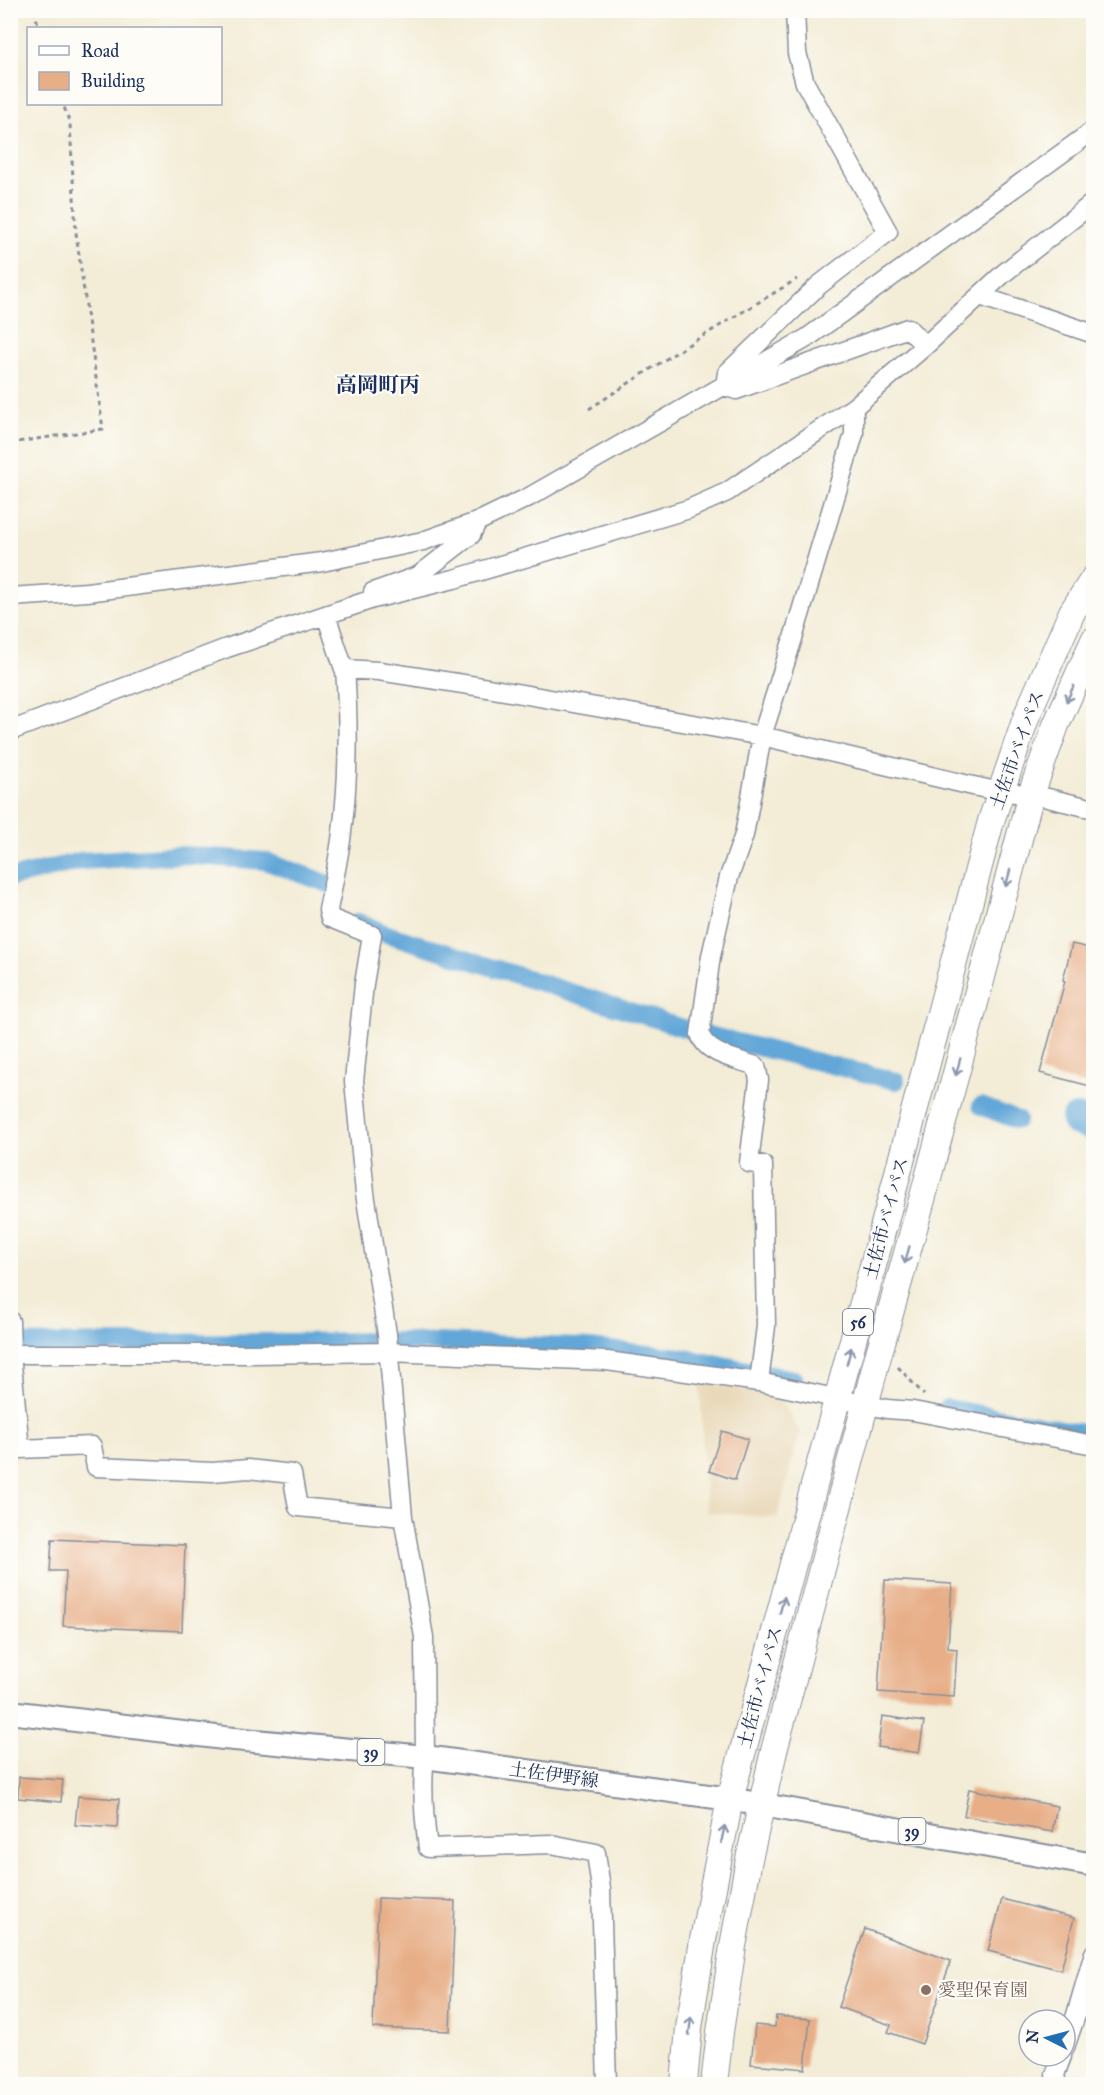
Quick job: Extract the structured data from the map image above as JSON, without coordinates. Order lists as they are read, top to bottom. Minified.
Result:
{"streets":{"highway":["土佐市バイパス","56"],"main road":["39","土佐伊野線"]},"crossings":[["土佐市バイパス","土佐伊野線"]],"districts":["高岡町丙"],"places":["愛聖保育園"],"legend":["Road","Building"],"north":"left"}
